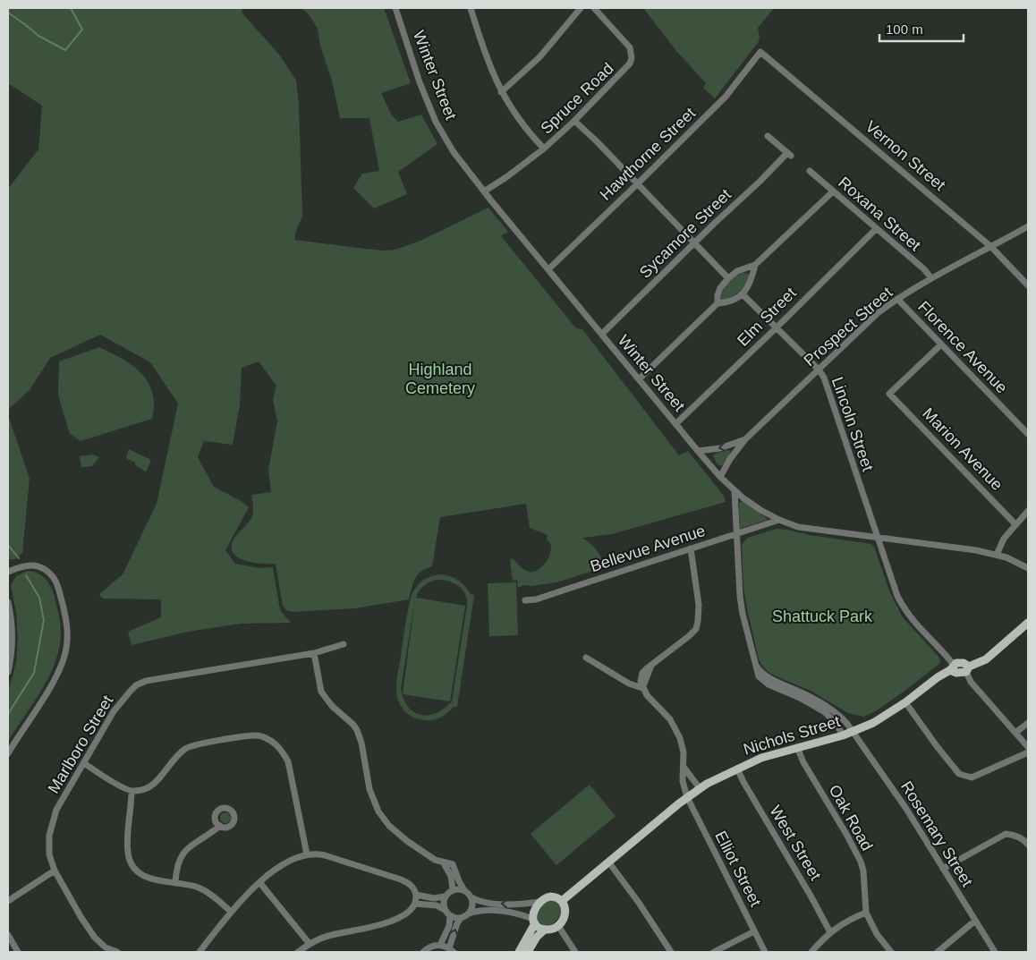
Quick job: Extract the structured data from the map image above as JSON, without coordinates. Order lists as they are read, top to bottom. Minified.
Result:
{"streets":{"main road":["Nichols Street"],"street":["Winter Street","Spruce Road","Hawthorne Street","Vernon Street","Roxana Street","Sycamore Street","Elm Street","Prospect Street","Florence Avenue","Lincoln Street","Marion Avenue","Bellevue Avenue","Marlboro Street","Oak Road","Rosemary Street","West Street","Elliot Street"]},"crossings":[["Winter Street","Spruce Road"],["Winter Street","Hawthorne Street"],["Winter Street","Sycamore Street"],["Winter Street","Elm Street"],["Winter Street","Prospect Street"],["Winter Street","Lincoln Street"],["Winter Street","Bellevue Avenue"],["Hawthorne Street","Vernon Street"],["Vernon Street","Prospect Street"],["Roxana Street","Elm Street"],["Roxana Street","Prospect Street"],["Elm Street","Lincoln Street"],["Prospect Street","Florence Avenue"],["Prospect Street","Lincoln Street"],["Florence Avenue","Marion Avenue"],["Lincoln Street","Nichols Street"],["Nichols Street","Oak Road"],["Nichols Street","Rosemary Street"],["Nichols Street","West Street"],["Nichols Street","Elliot Street"]],"parks":["Highland Cemetery","Shattuck Park"],"scale_bar":"100 m"}
